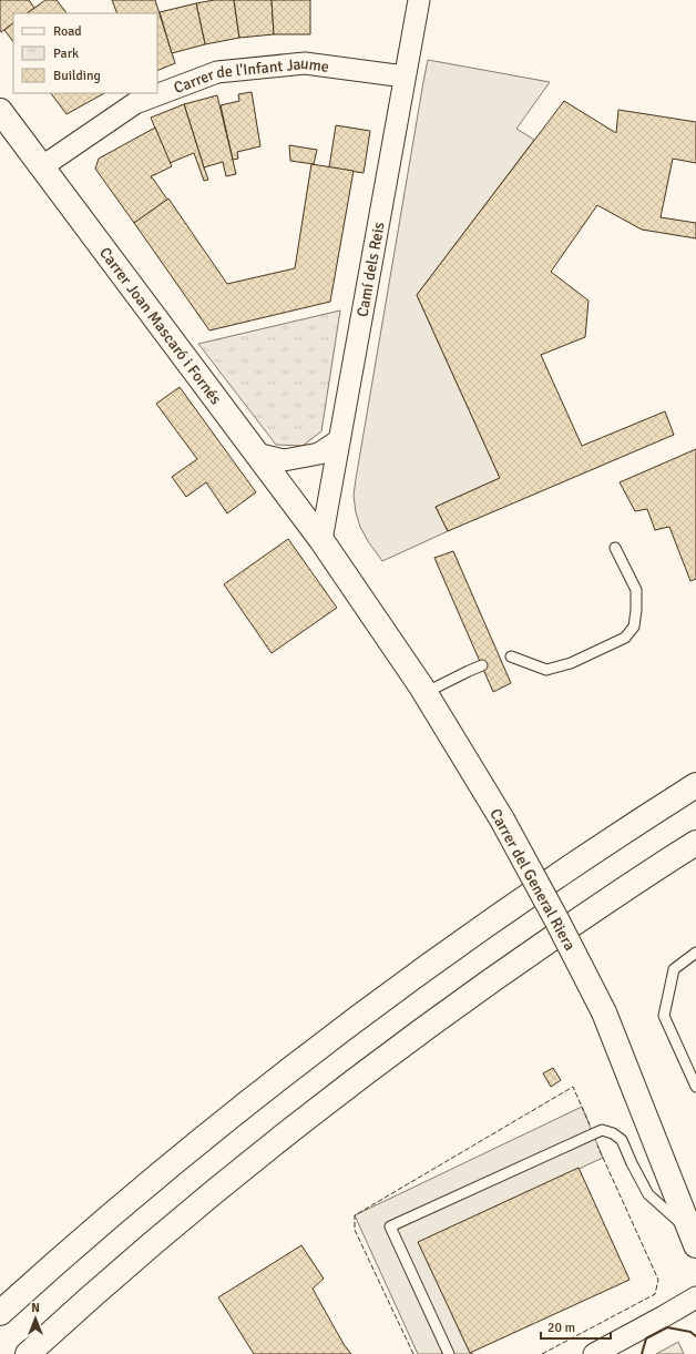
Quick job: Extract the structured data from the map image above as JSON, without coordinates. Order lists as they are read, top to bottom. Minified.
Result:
{"streets":{"main road":["Carrer Joan Mascaró i Fornés","Carrer del General Riera"],"street":["Carrer de l'Infant Jaume","Camí dels Reis"]},"crossings":[["Carrer de l'Infant Jaume","Camí dels Reis"],["Carrer de l'Infant Jaume","Carrer Joan Mascaró i Fornés"],["Camí dels Reis","Carrer Joan Mascaró i Fornés"],["Camí dels Reis","Carrer del General Riera"],["Carrer Joan Mascaró i Fornés","Carrer del General Riera"]],"legend":["Road","Park","Building"],"scale_bar":"20 m","north":"top"}
